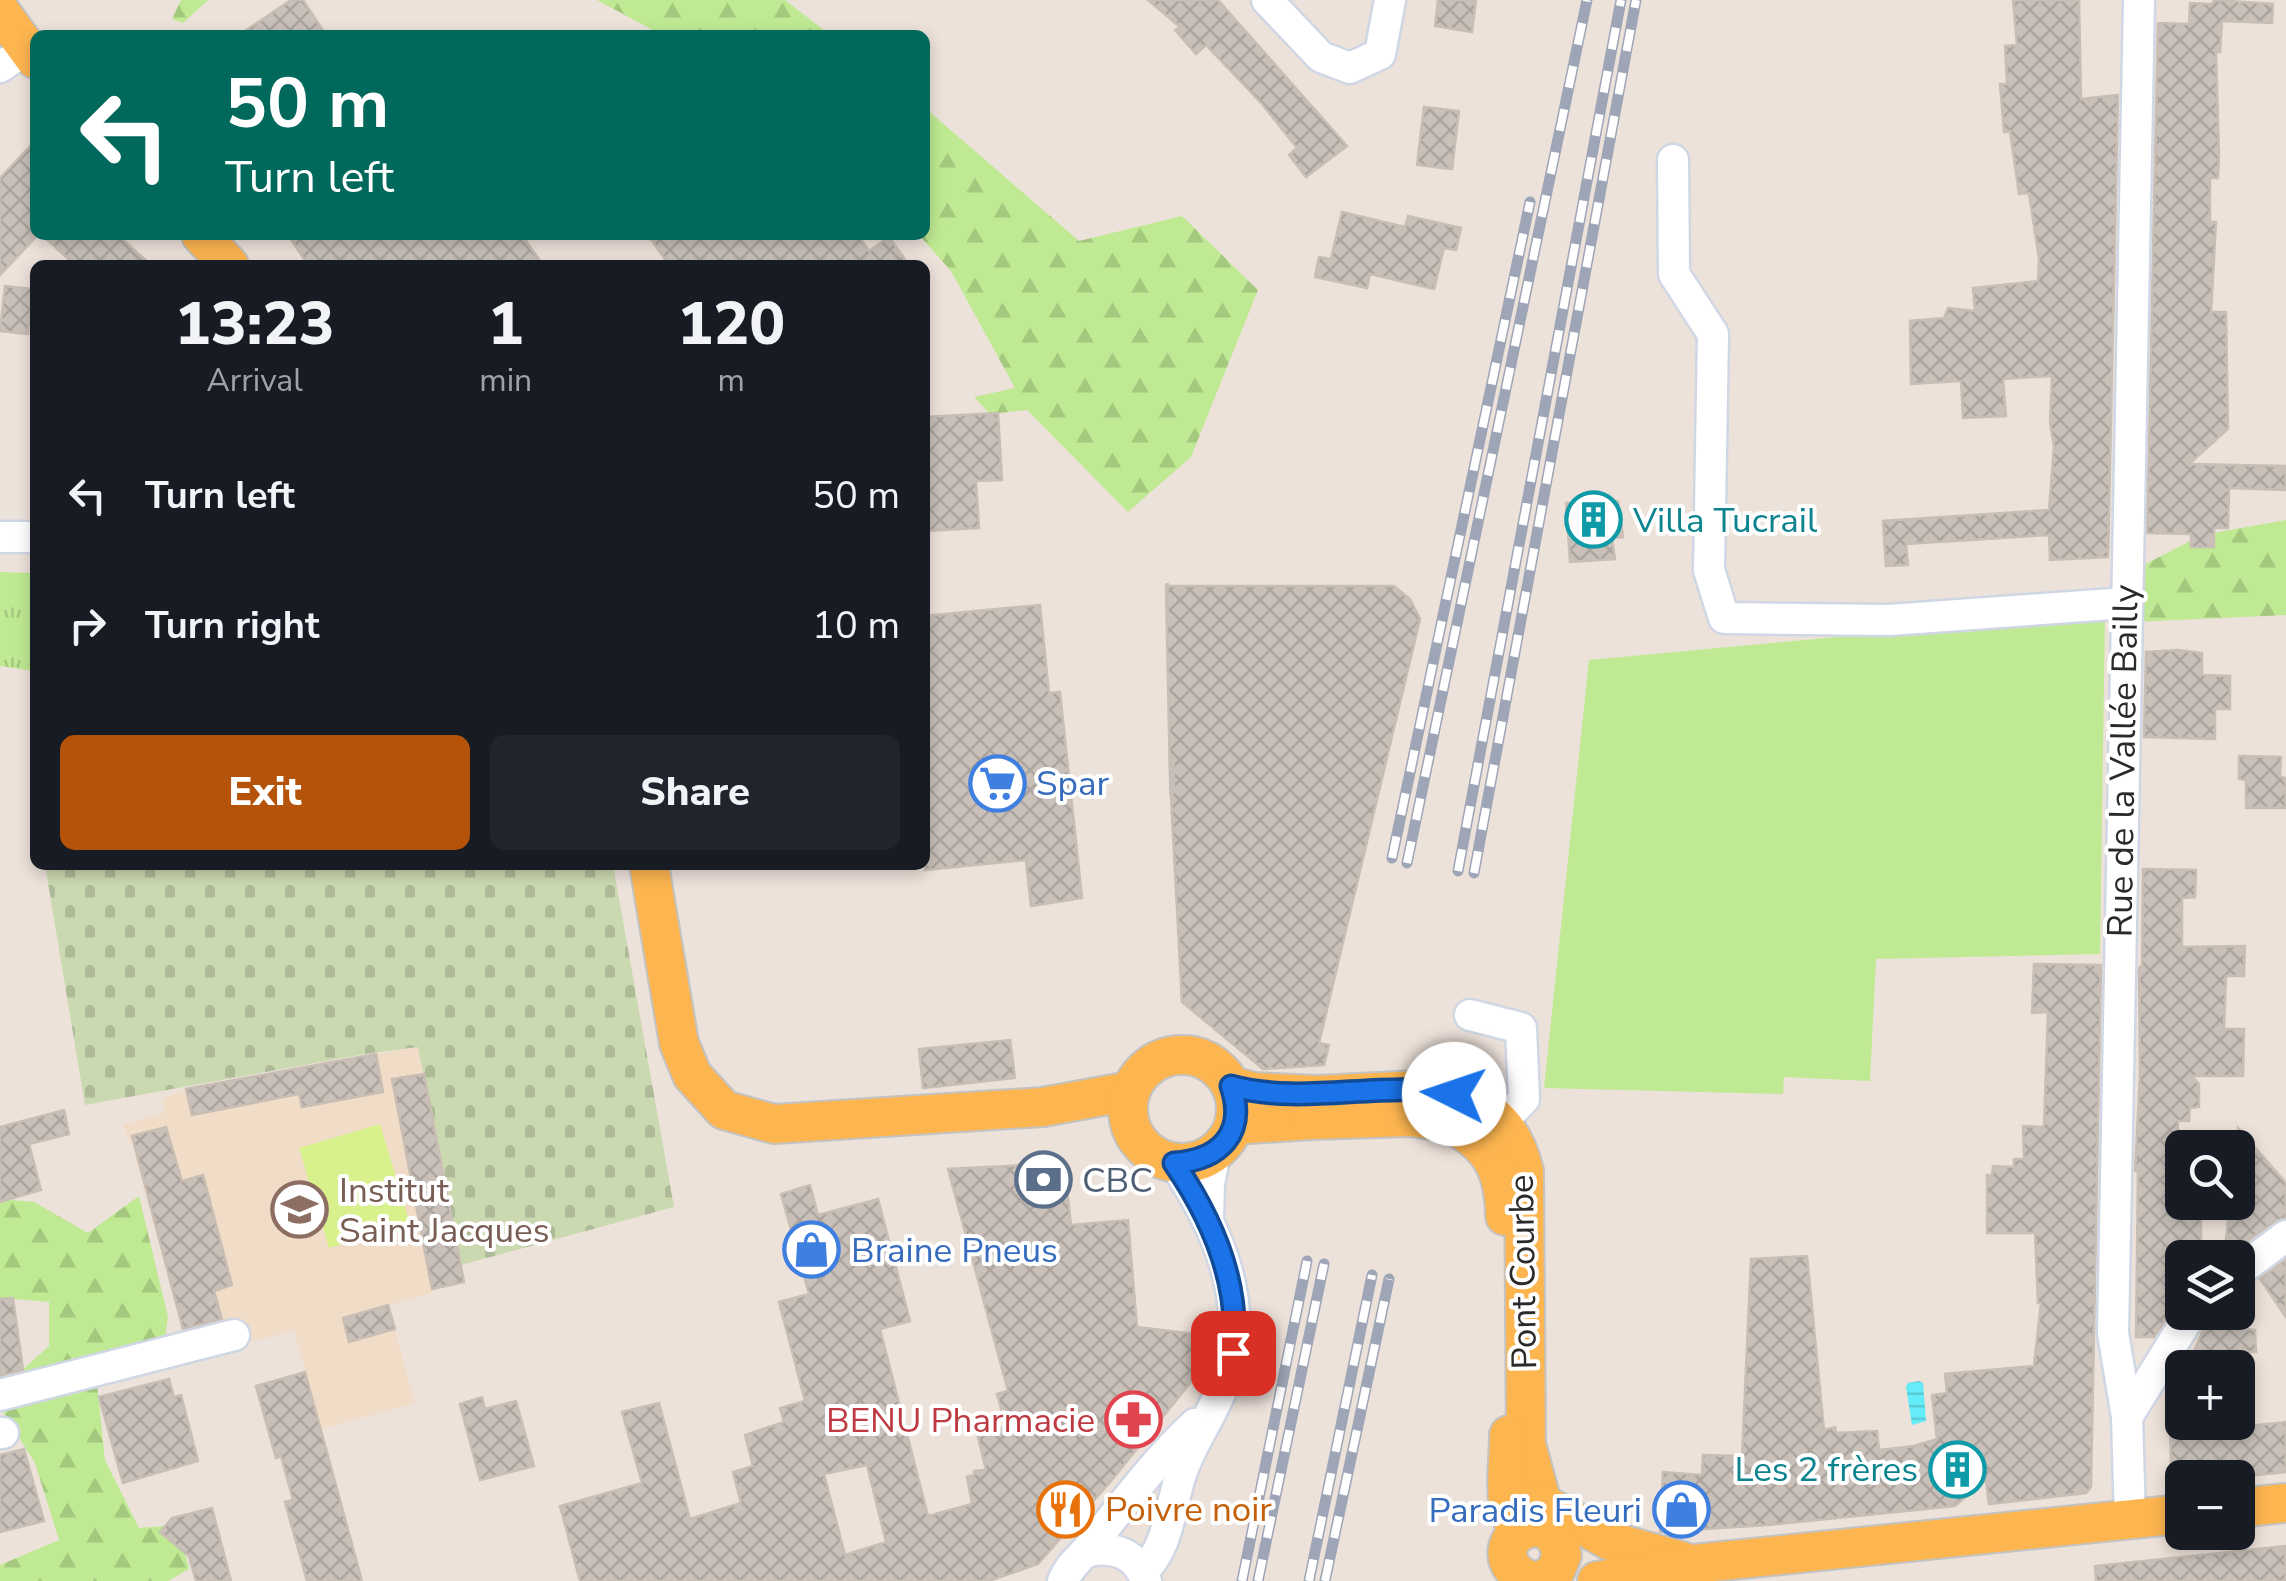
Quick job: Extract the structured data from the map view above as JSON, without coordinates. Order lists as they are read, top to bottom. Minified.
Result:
{"streets":{"main road":["Pont Courbe"],"street":["Rue de la Vallée Bailly"]},"places":{"building":["Villa Tucrail","Les 2 frères"],"supermarket":["Spar"],"bank":["CBC"],"school or university":["Institut Saint Jacques"],"shop":["Braine Pneus","Paradis Fleuri"],"pharmacy":["BENU Pharmacie"],"restaurant":["Poivre noir"]},"page":{"turn":["50 m","Turn left"],"eta":["13:23","Arrival","1","min","120","m"],"list":[{"name":"Turn left","value":"50 m"},{"name":"Turn right","value":"10 m"}],"buttons":["Exit","Share"],"map_buttons":["+","−"]}}
